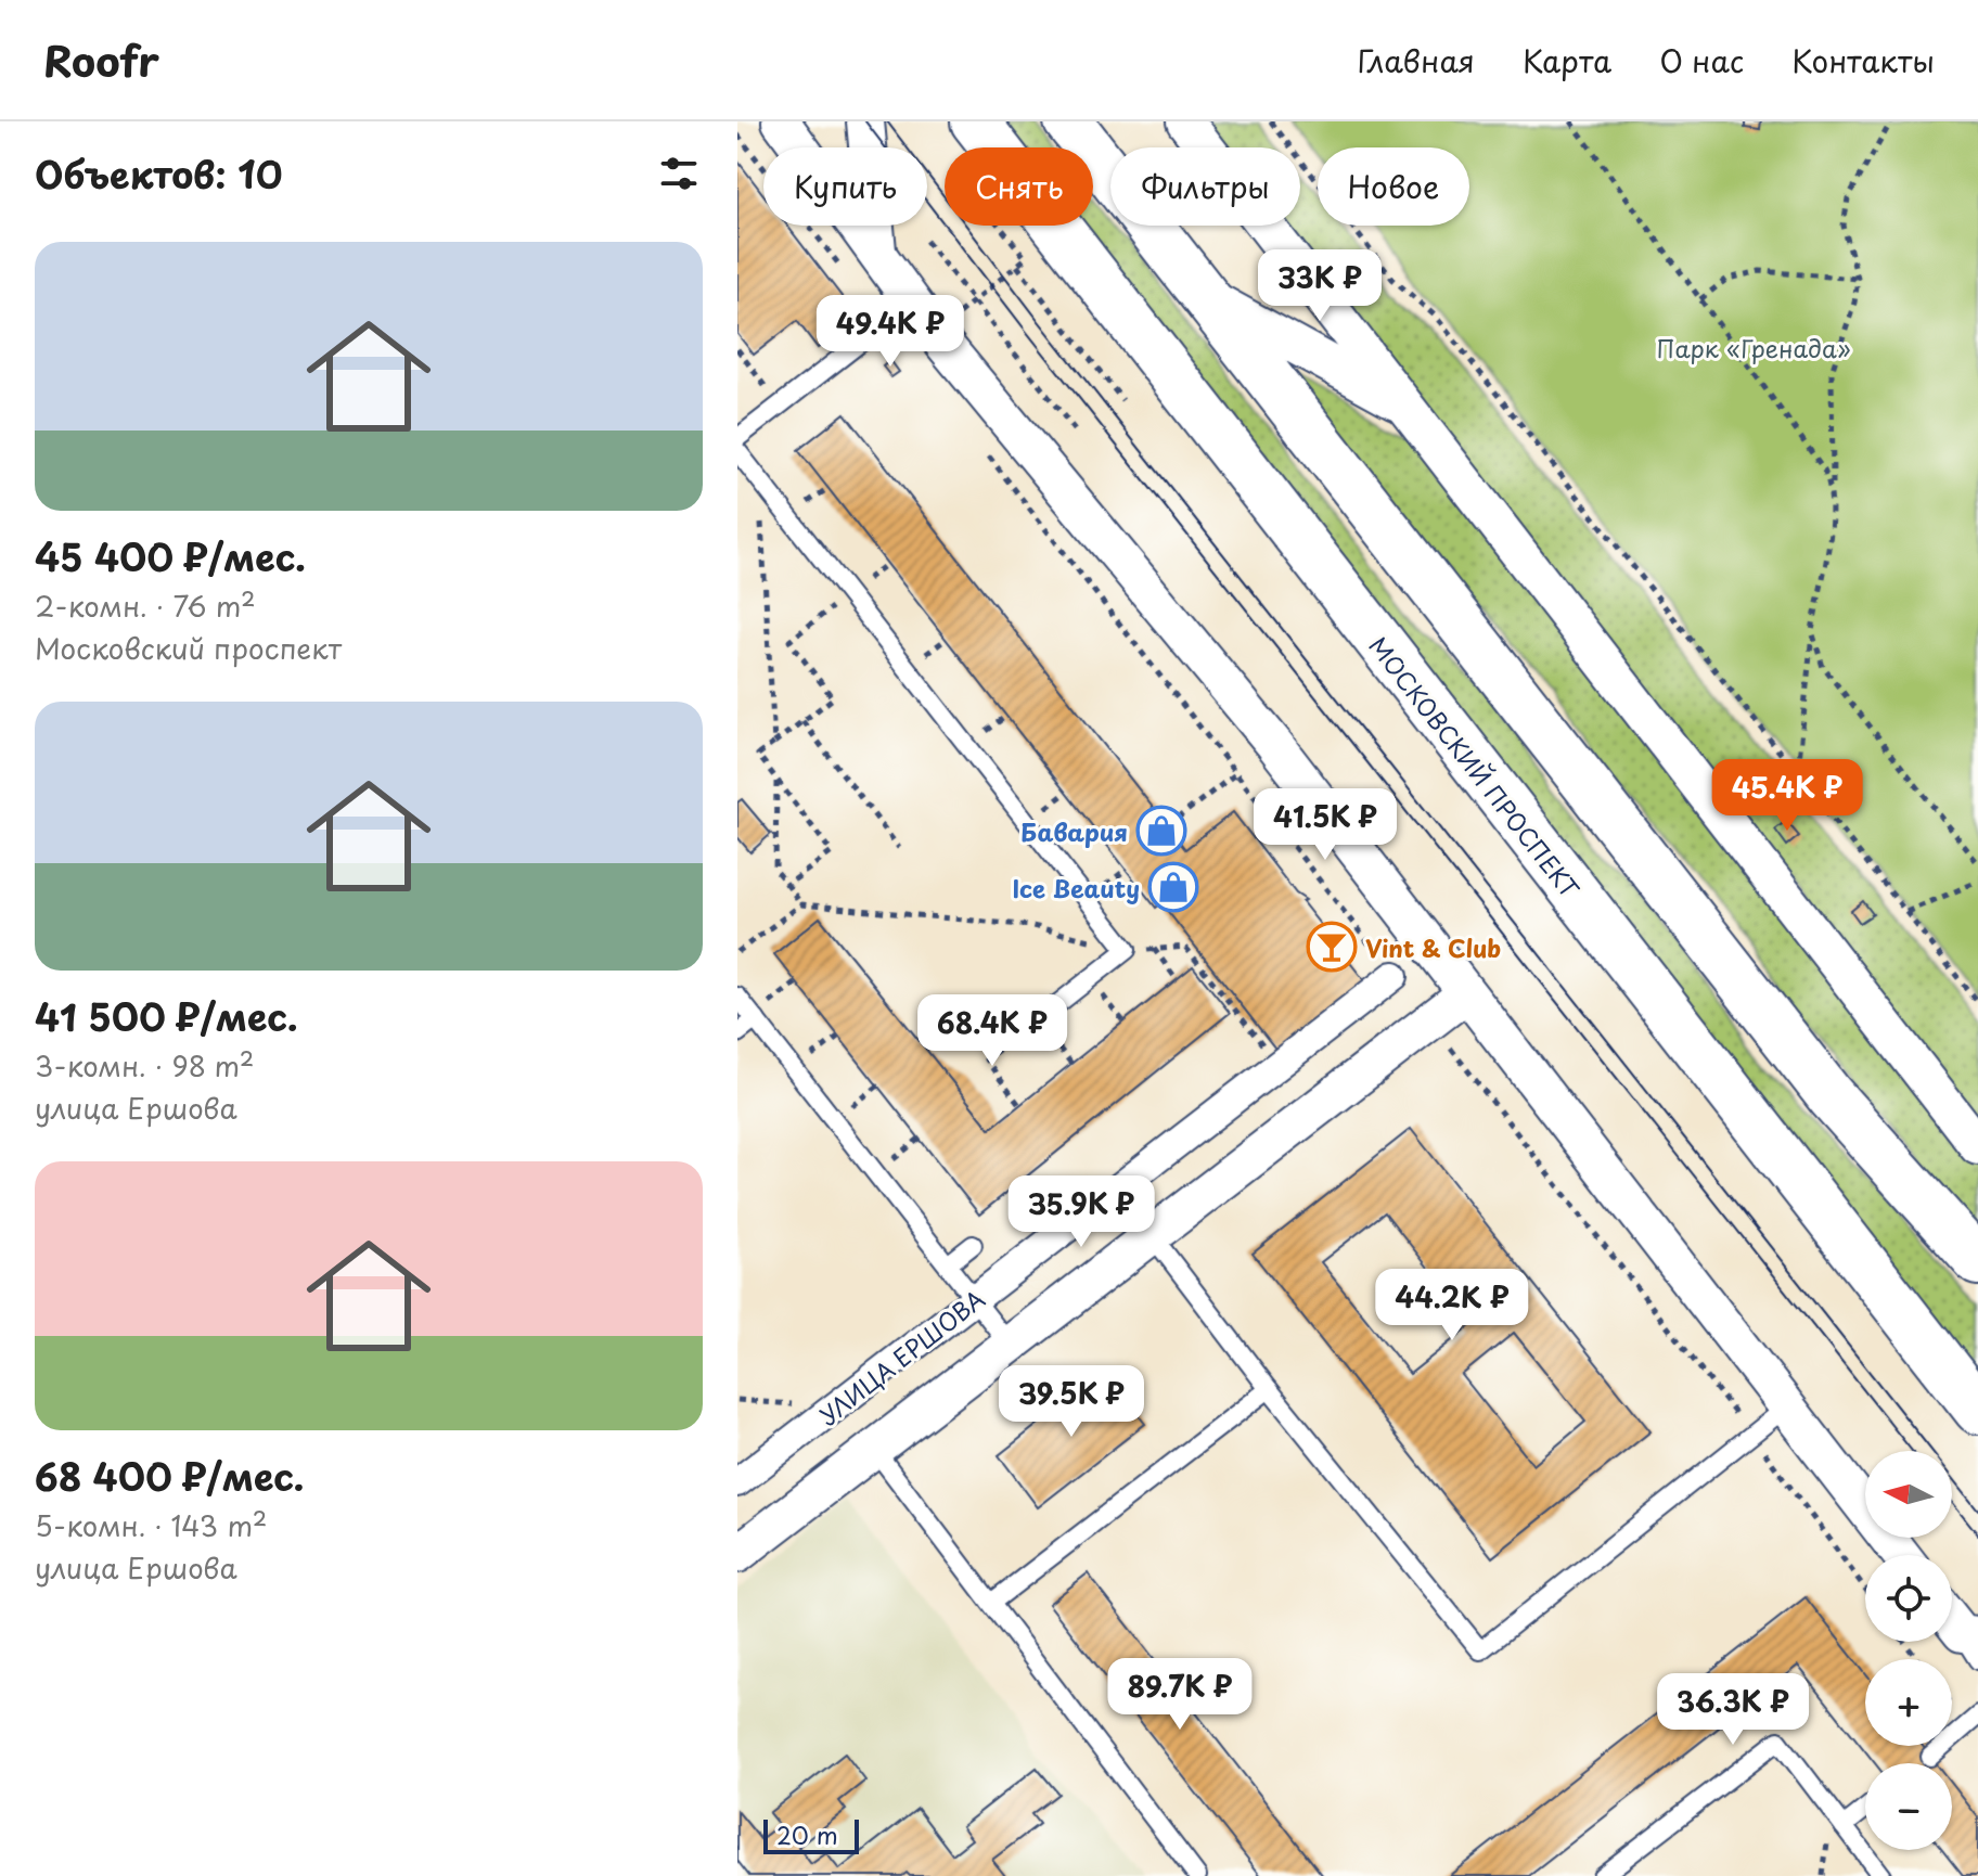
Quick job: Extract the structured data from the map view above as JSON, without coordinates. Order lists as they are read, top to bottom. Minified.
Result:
{"streets":{"main road":["МОСКОВСКИЙ ПРОСПЕКТ"],"street":["УЛИЦА ЕРШОВА"]},"parks":["Парк «Гренада»"],"places":{"shop":["Бавария","Ice Beauty"],"bar":["Vint & Club"]},"scale_bar":"20 m","north":"left","page":{"header":"Roofr","nav":["Главная","Карта","О нас","Контакты"],"heading":"Объектов: 10","chip":["Купить","Снять","Фильтры","Новое"],"list":[{"name":"45 400 ₽/мес.","note":"2-комн. · 76 m² · Московский проспект"},{"name":"41 500 ₽/мес.","note":"3-комн. · 98 m² · улица Ершова"},{"name":"68 400 ₽/мес.","note":"5-комн. · 143 m² · улица Ершова"}],"price":["33K ₽","49.4K ₽","45.4K ₽","41.5K ₽","68.4K ₽","35.9K ₽","44.2K ₽","39.5K ₽","89.7K ₽","36.3K ₽"],"map_buttons":["+","−"],"scale":"20 m"}}
